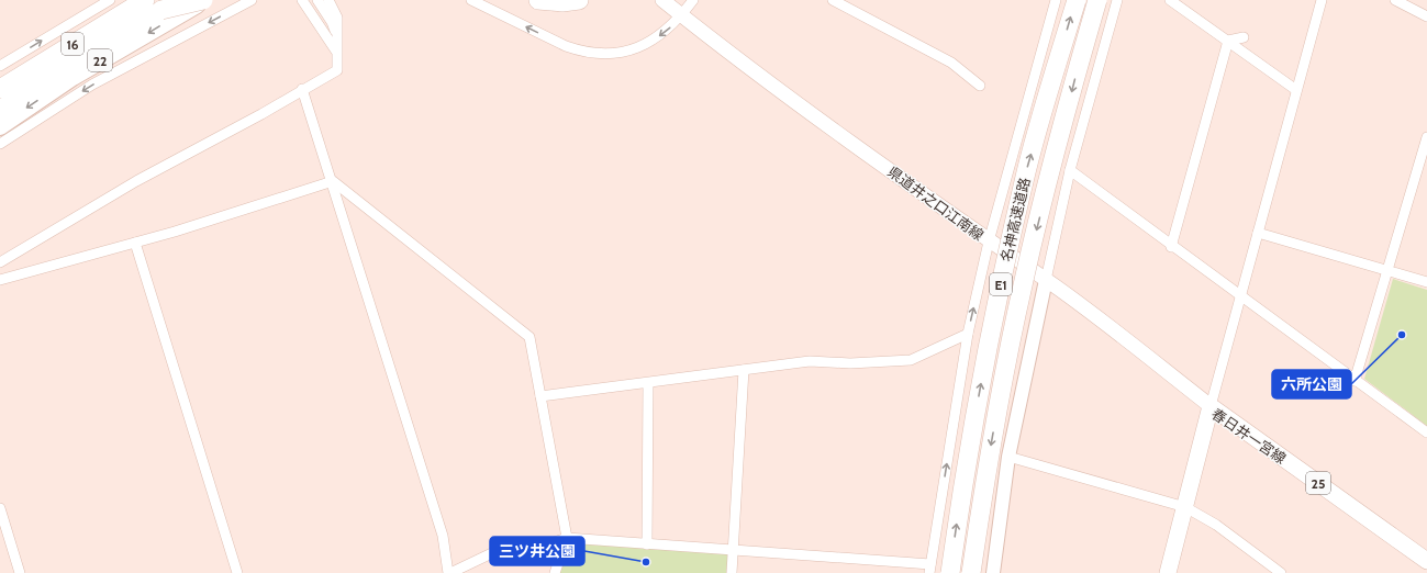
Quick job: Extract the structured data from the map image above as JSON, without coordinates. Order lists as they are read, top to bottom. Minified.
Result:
{"streets":{"highway":["16","22","名神高速道路","E1"],"main road":["県道井之口江南線","春日井一宮線","25"]},"crossings":[["県道井之口江南線","春日井一宮線"]],"places":["六所公園","三ツ井公園"]}
